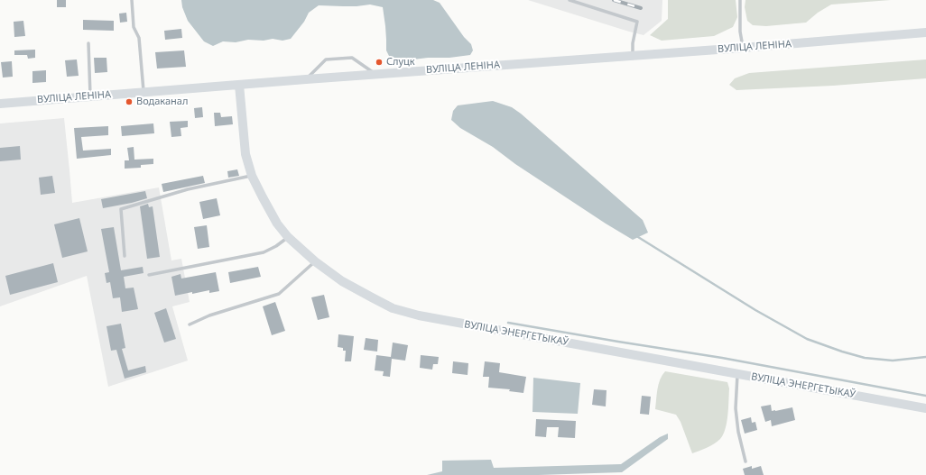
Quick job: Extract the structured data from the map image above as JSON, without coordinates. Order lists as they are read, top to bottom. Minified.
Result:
{"streets":{"main road":["ВУЛІЦА ЛЕНІНА","ВУЛІЦА ЭНЕРГЕТЫКАЎ"]},"crossings":[["ВУЛІЦА ЛЕНІНА","ВУЛІЦА ЭНЕРГЕТЫКАЎ"]],"places":["Слуцк","Водаканал"]}
